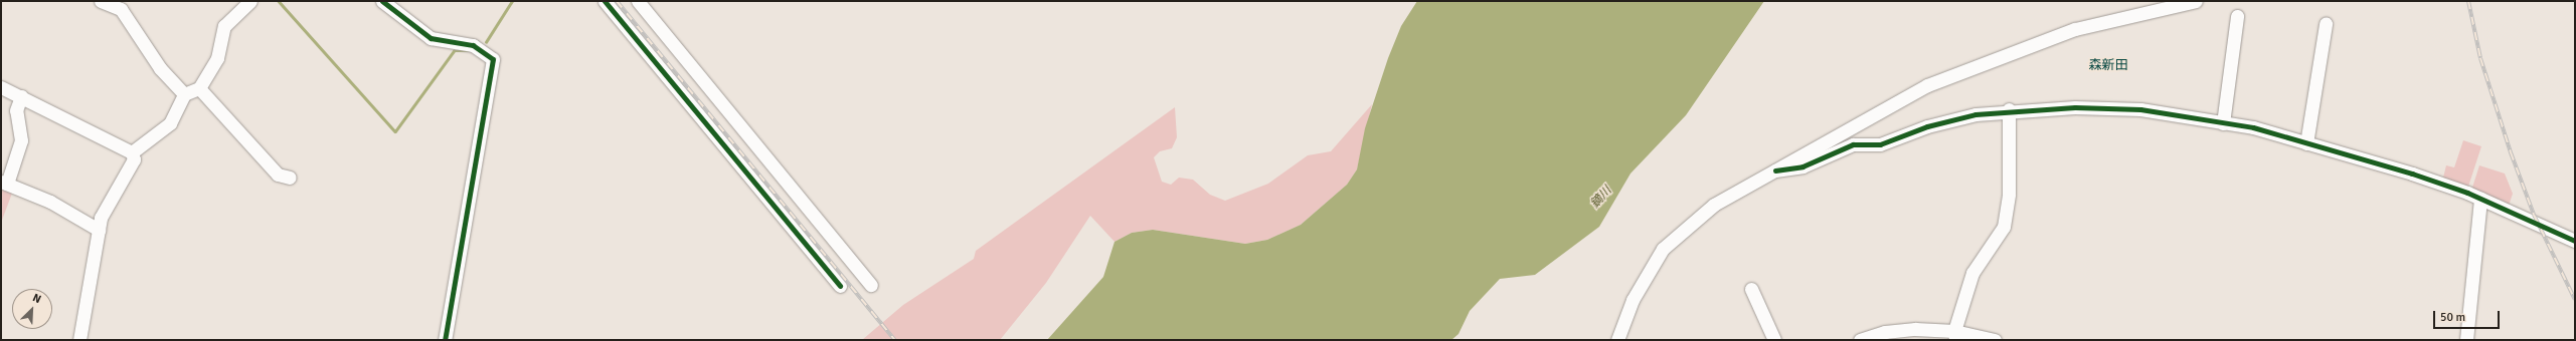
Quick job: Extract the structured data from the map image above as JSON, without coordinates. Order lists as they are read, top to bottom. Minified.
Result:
{"districts":["森新田"],"water":["鏑川"],"scale_bar":"50 m","north":"top right"}
